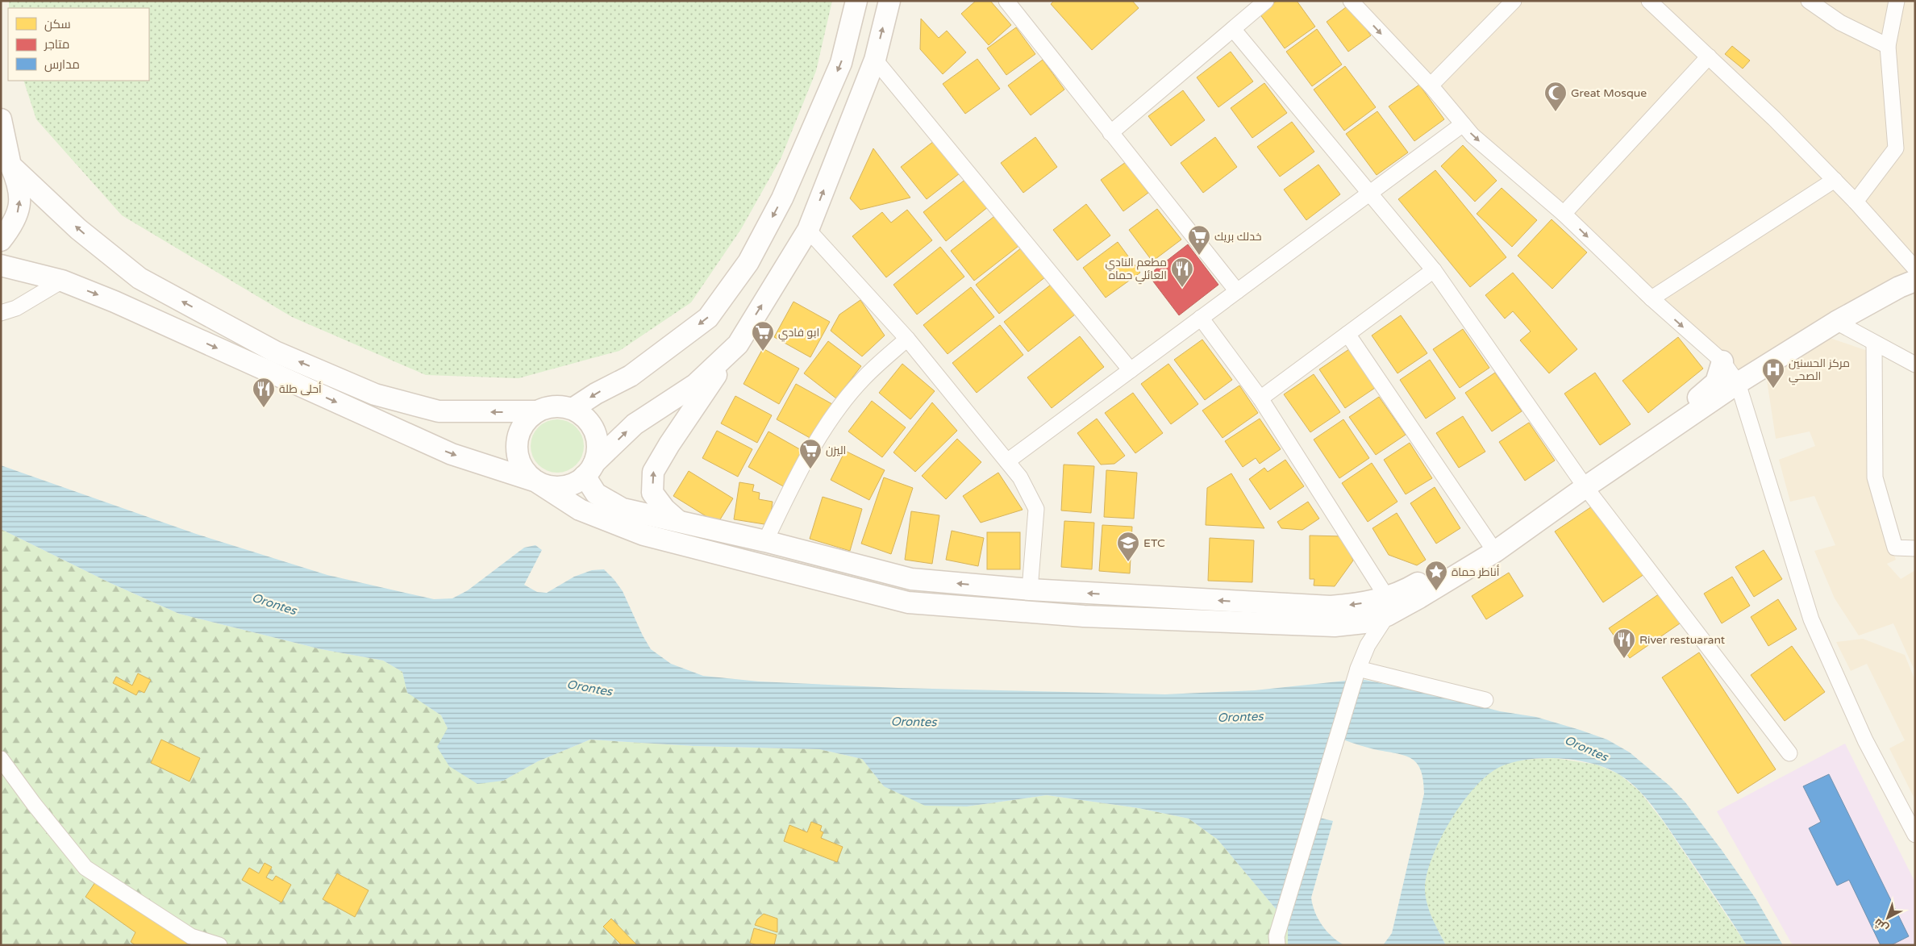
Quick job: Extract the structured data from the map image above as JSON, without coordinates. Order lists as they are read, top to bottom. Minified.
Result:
{"water":["Orontes"],"places":{"mosque":["Great Mosque"],"supermarket":["خدلك بريك","ابو فادي","اليزن"],"restaurant":["مطعم النادي العائلي حماه","أحلى طلة","River restuarant"],"hospital":["مركز الحسنين الصحي"],"school or university":["ETC"],"place":["أناطر حماة"]},"legend":["سكن","متاجر","مدارس"],"north":"bottom left"}
